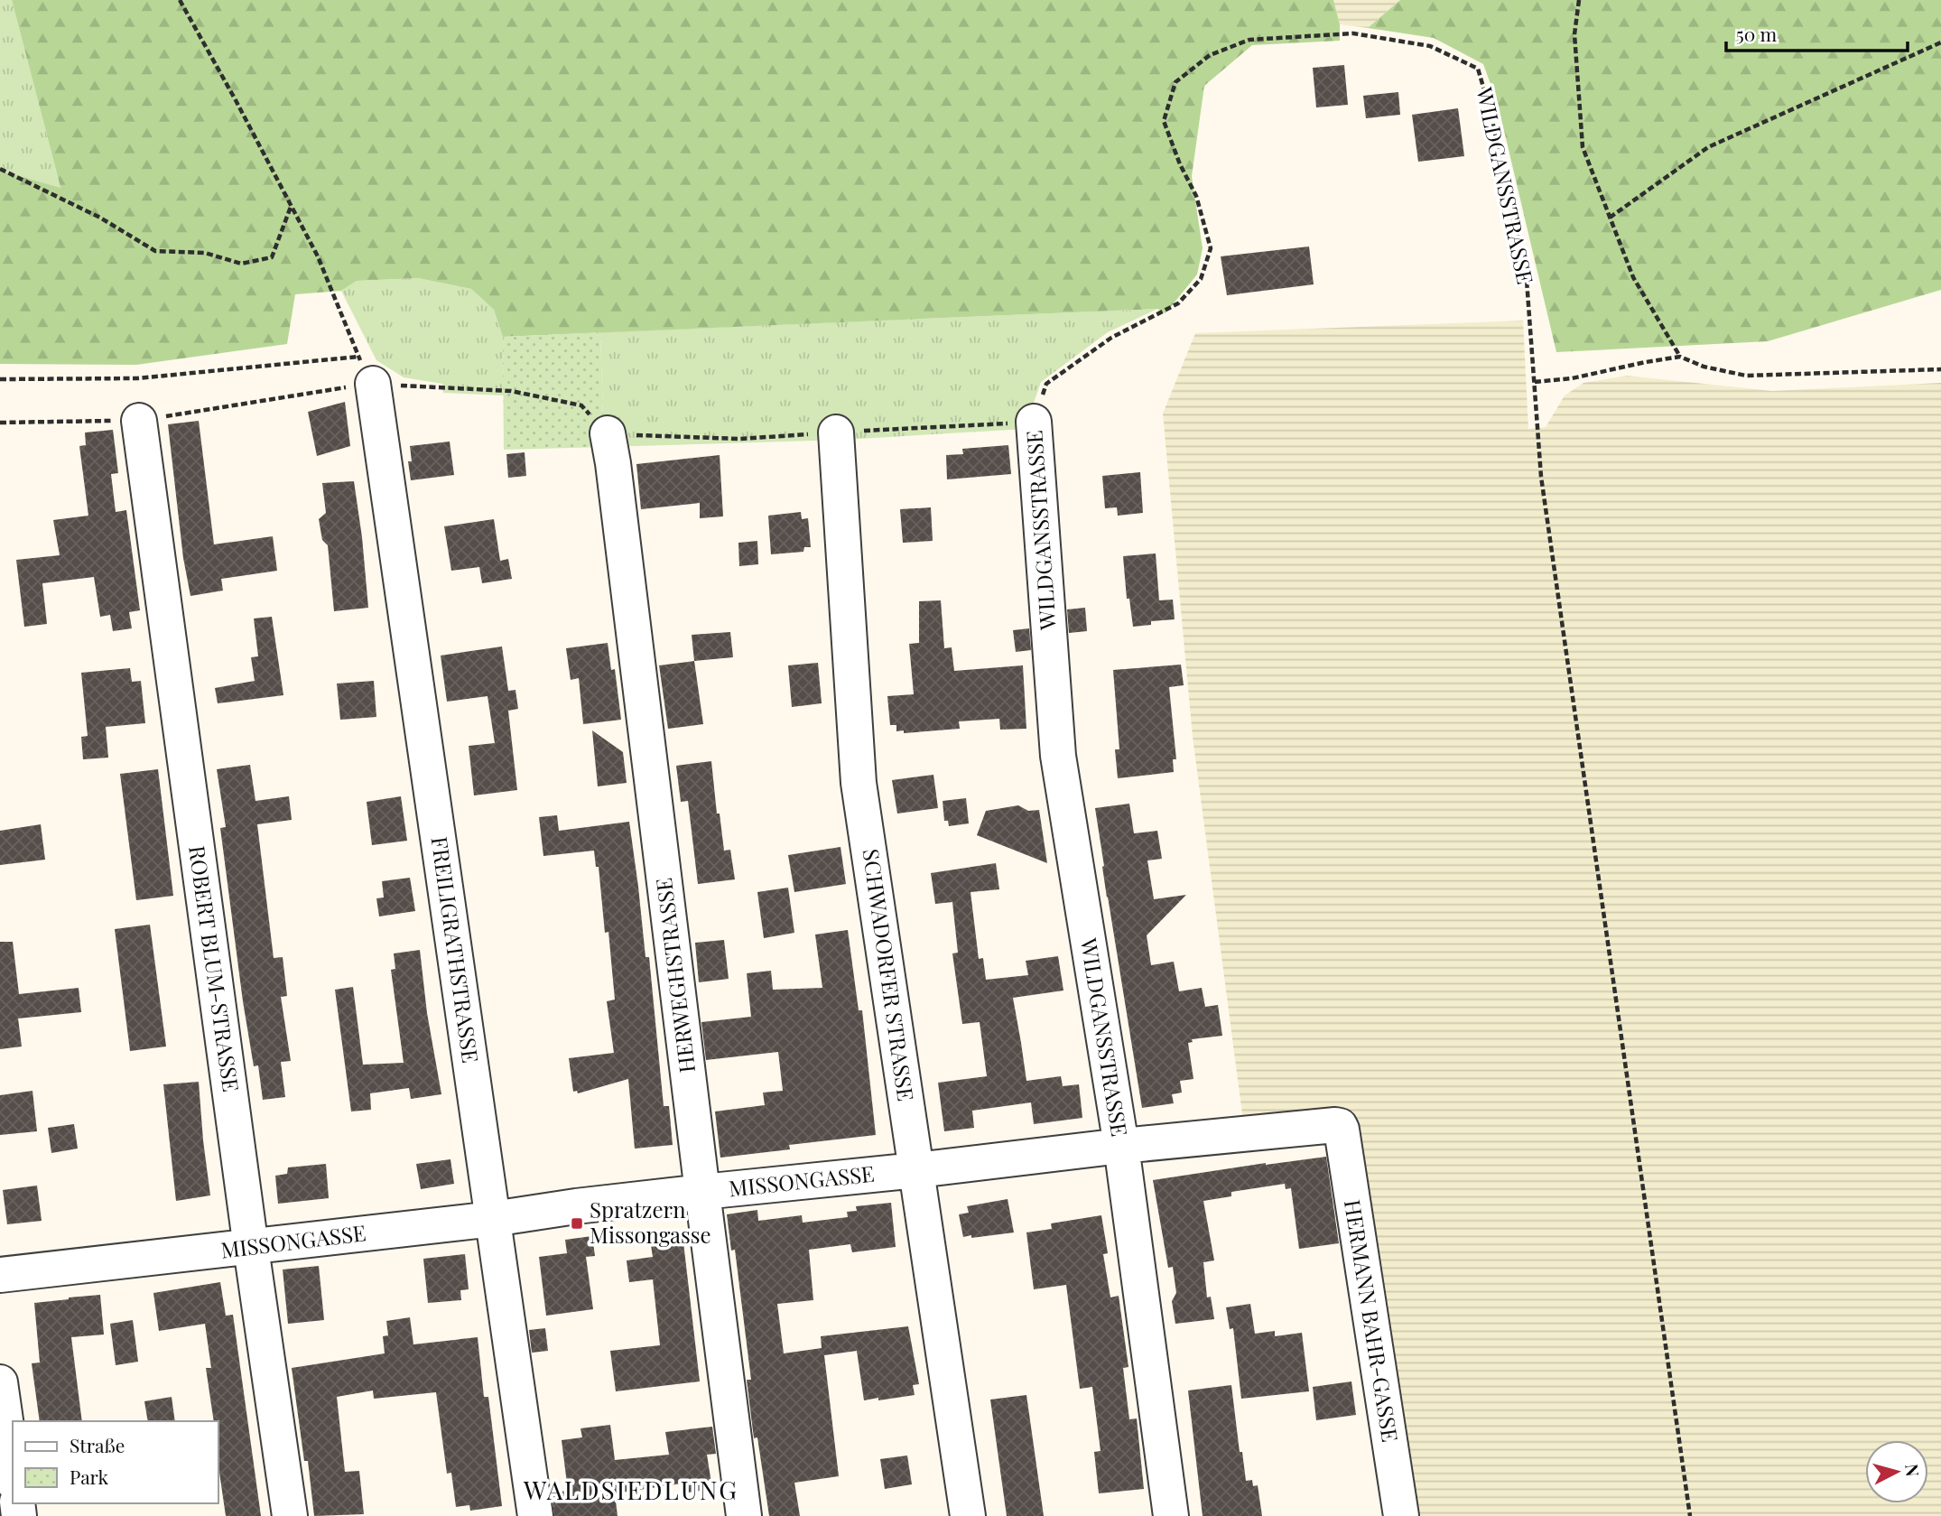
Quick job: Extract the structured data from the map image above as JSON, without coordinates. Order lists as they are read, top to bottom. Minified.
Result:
{"streets":{"street":["WILDGANSSTRASSE","FREILIGRATHSTRASSE","ROBERT BLUM-STRASSE","HERWEGHSTRASSE","SCHWADORFER STRASSE","MISSONGASSE","HERMANN BAHR-GASSE"]},"crossings":[["WILDGANSSTRASSE","MISSONGASSE"],["FREILIGRATHSTRASSE","MISSONGASSE"],["ROBERT BLUM-STRASSE","MISSONGASSE"],["HERWEGHSTRASSE","MISSONGASSE"],["SCHWADORFER STRASSE","MISSONGASSE"],["MISSONGASSE","HERMANN BAHR-GASSE"]],"districts":["WALDSIEDLUNG"],"places":{"transit":["Spratzern Missongasse"]},"legend":["Straße","Park"],"scale_bar":"50 m","north":"right"}
